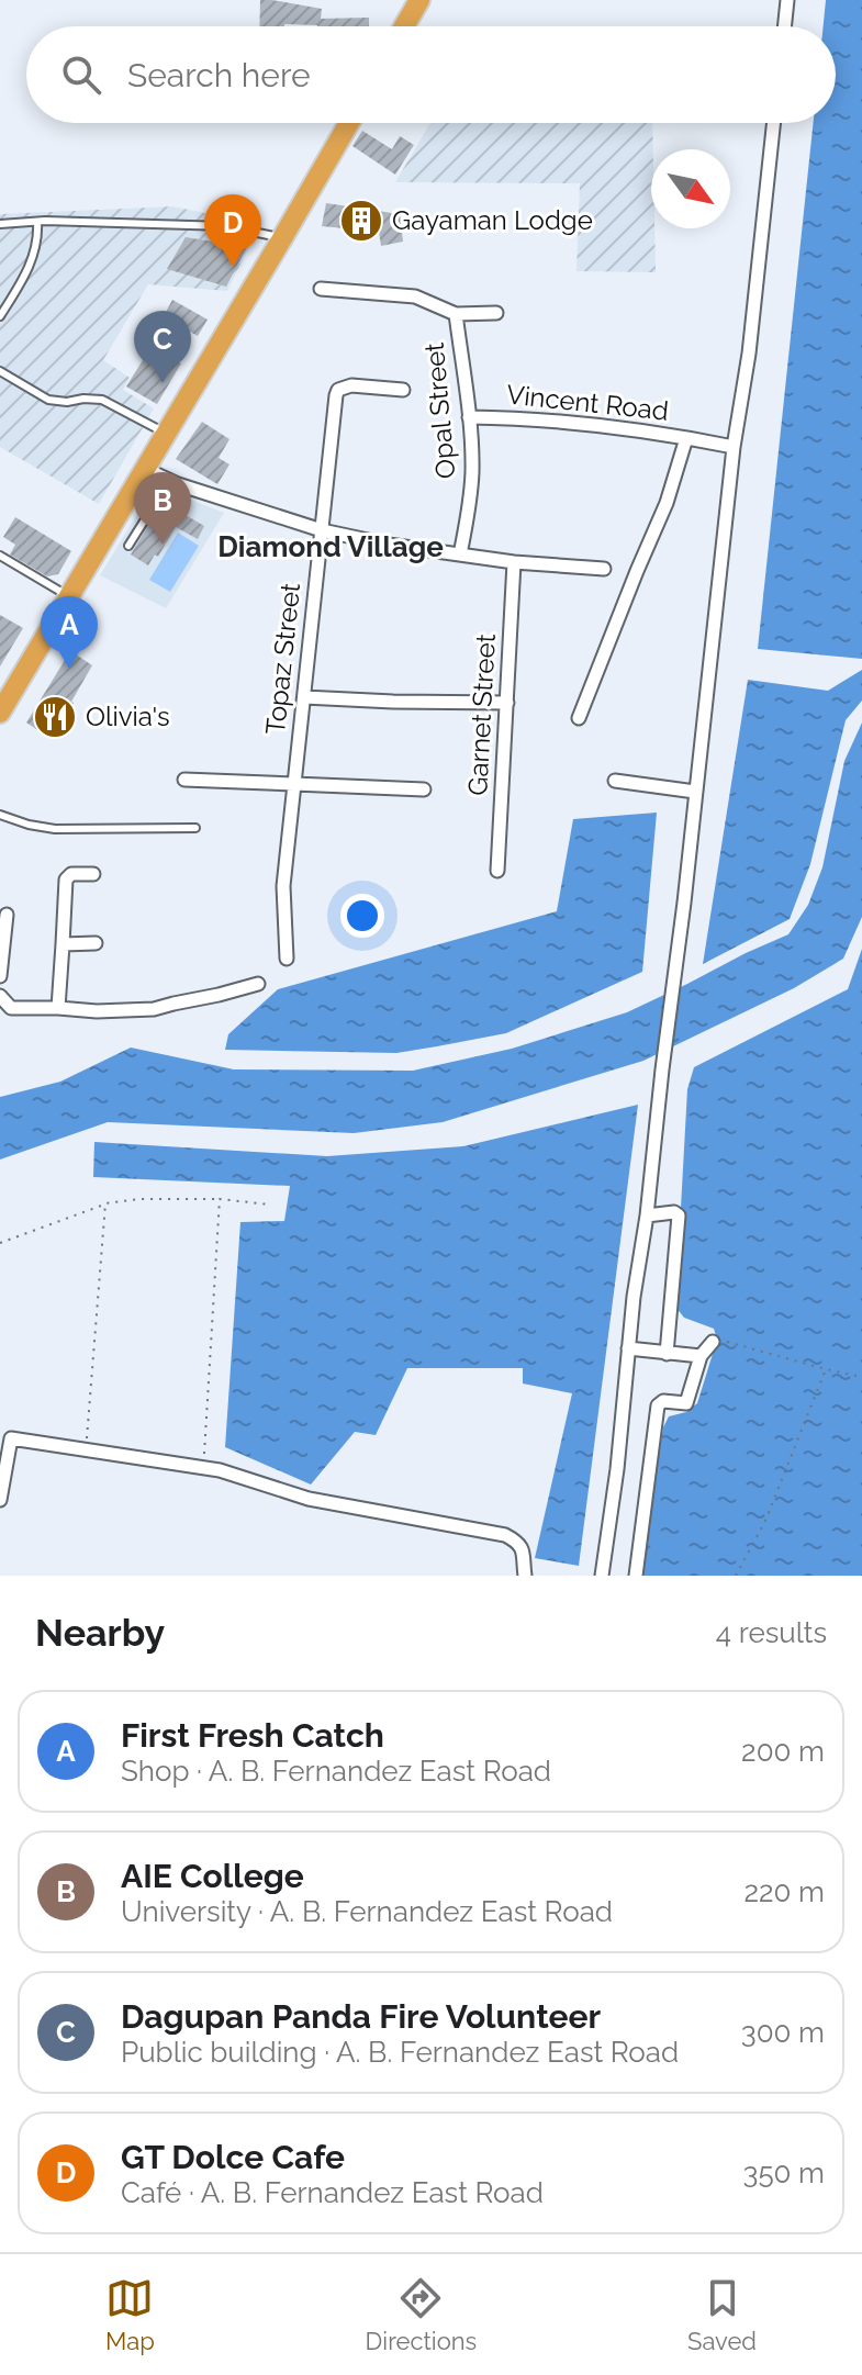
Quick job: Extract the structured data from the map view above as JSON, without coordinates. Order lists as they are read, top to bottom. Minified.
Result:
{"streets":{"street":["Vincent Road","Opal Street","Topaz Street","Garnet Street"]},"crossings":[["Vincent Road","Opal Street"]],"districts":["Diamond Village"],"places":{"building":["Gayaman Lodge"],"restaurant":["Olivia's"]},"north":"bottom right","page":{"search":"Search here","pins":["D","C","B","A"],"heading":["Nearby","4 results"],"list":[{"mark":"A","name":"First Fresh Catch","note":"Shop · A. B. Fernandez East Road","value":"200 m"},{"mark":"B","name":"AIE College","note":"University · A. B. Fernandez East Road","value":"220 m"},{"mark":"C","name":"Dagupan Panda Fire Volunteer","note":"Public building · A. B. Fernandez East Road","value":"300 m"},{"mark":"D","name":"GT Dolce Cafe","note":"Café · A. B. Fernandez East Road","value":"350 m"}],"nav":["Map","Directions","Saved"]}}
